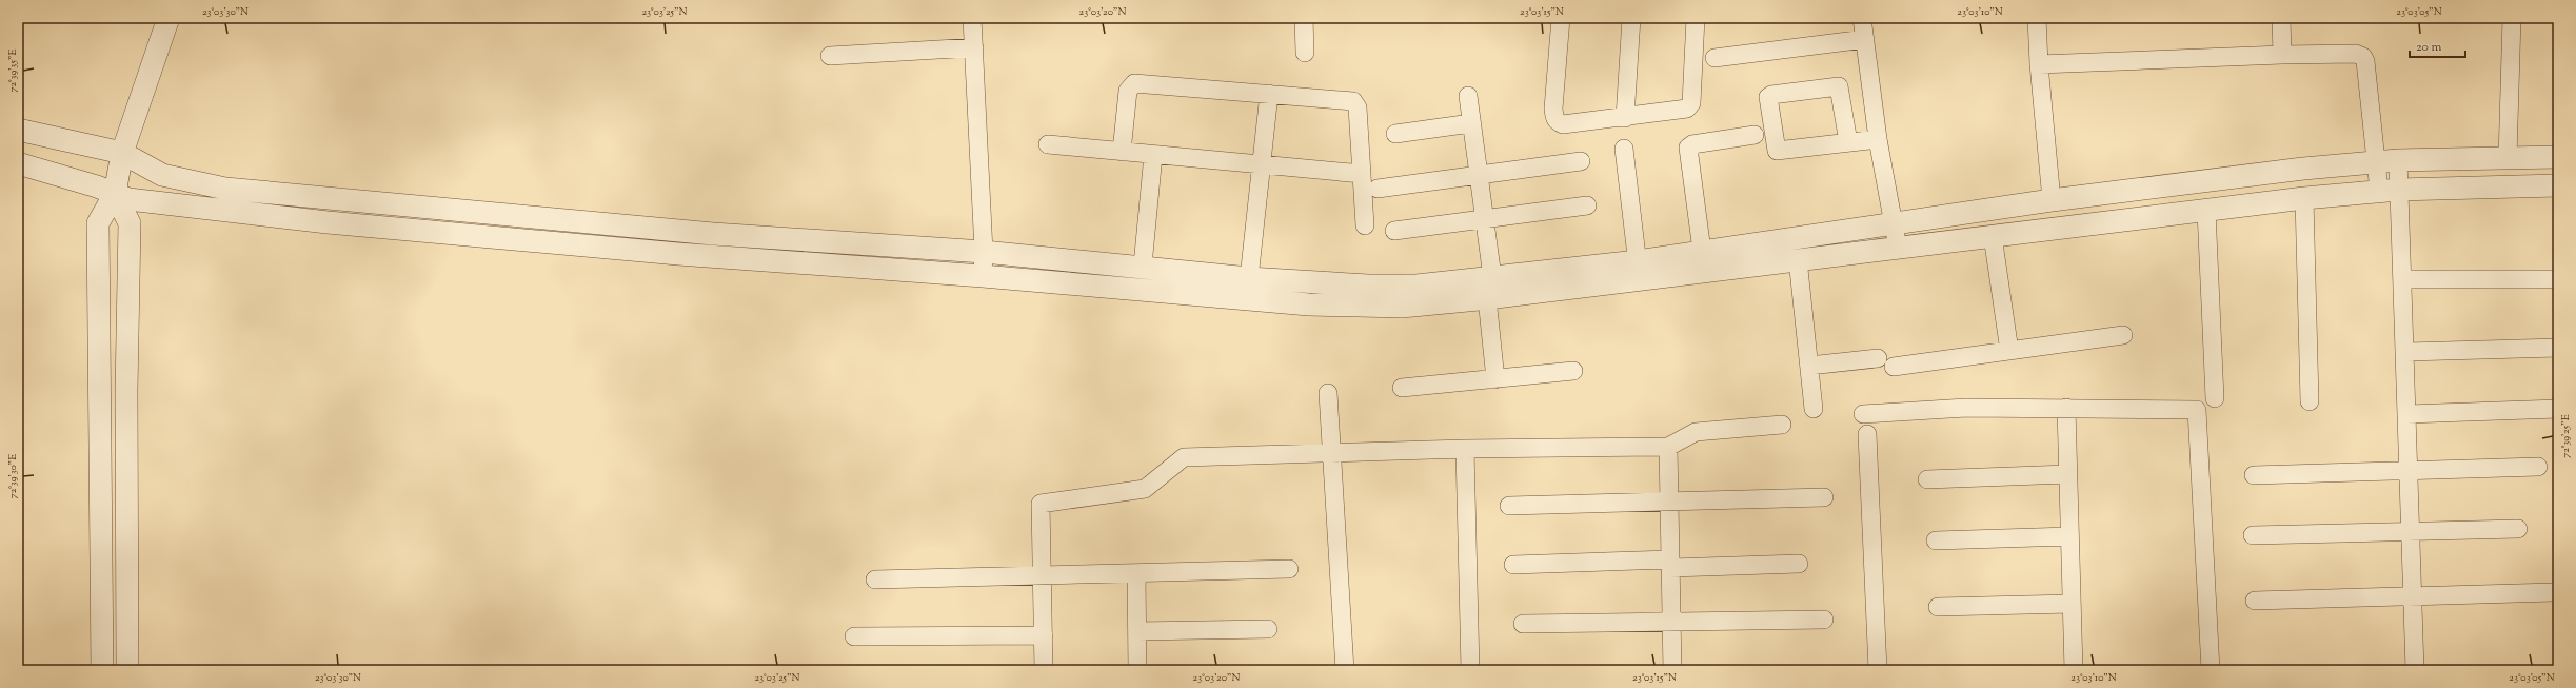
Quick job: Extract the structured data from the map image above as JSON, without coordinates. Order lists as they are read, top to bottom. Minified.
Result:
{"scale_bar":"20 m","coordinates":["23°03'30\"N","23°03'25\"N","23°03'20\"N","23°03'15\"N","23°03'10\"N","23°03'05\"N","72°39'35\"E","72°39'25\"E","72°39'30\"E"]}
